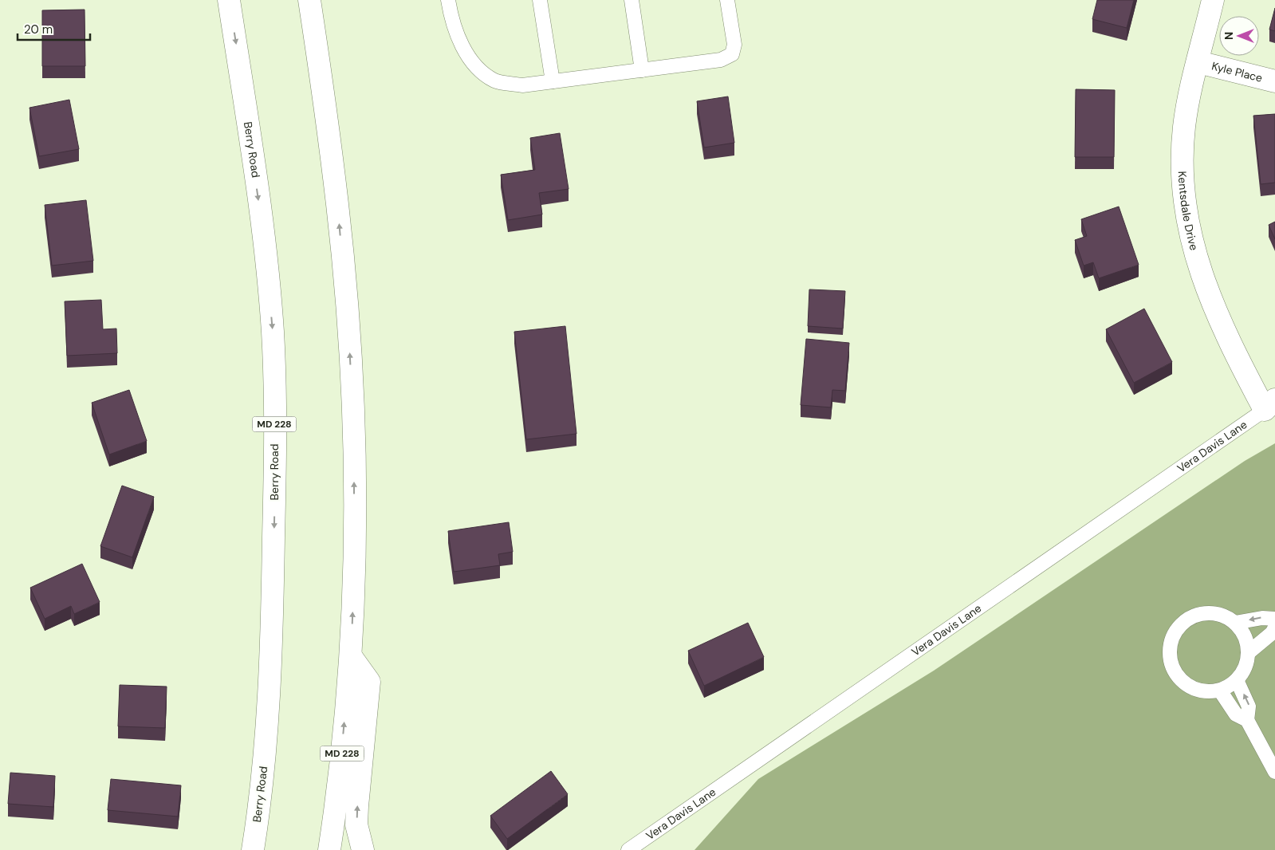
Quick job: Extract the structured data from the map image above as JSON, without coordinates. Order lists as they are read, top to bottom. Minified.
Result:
{"streets":{"main road":["Kyle Place","Berry Road","Kentsdale Drive","MD 228"],"lane":["Vera Davis Lane"]},"crossings":[["Kyle Place","Kentsdale Drive"],["Kentsdale Drive","Vera Davis Lane"]],"scale_bar":"20 m","north":"left"}
